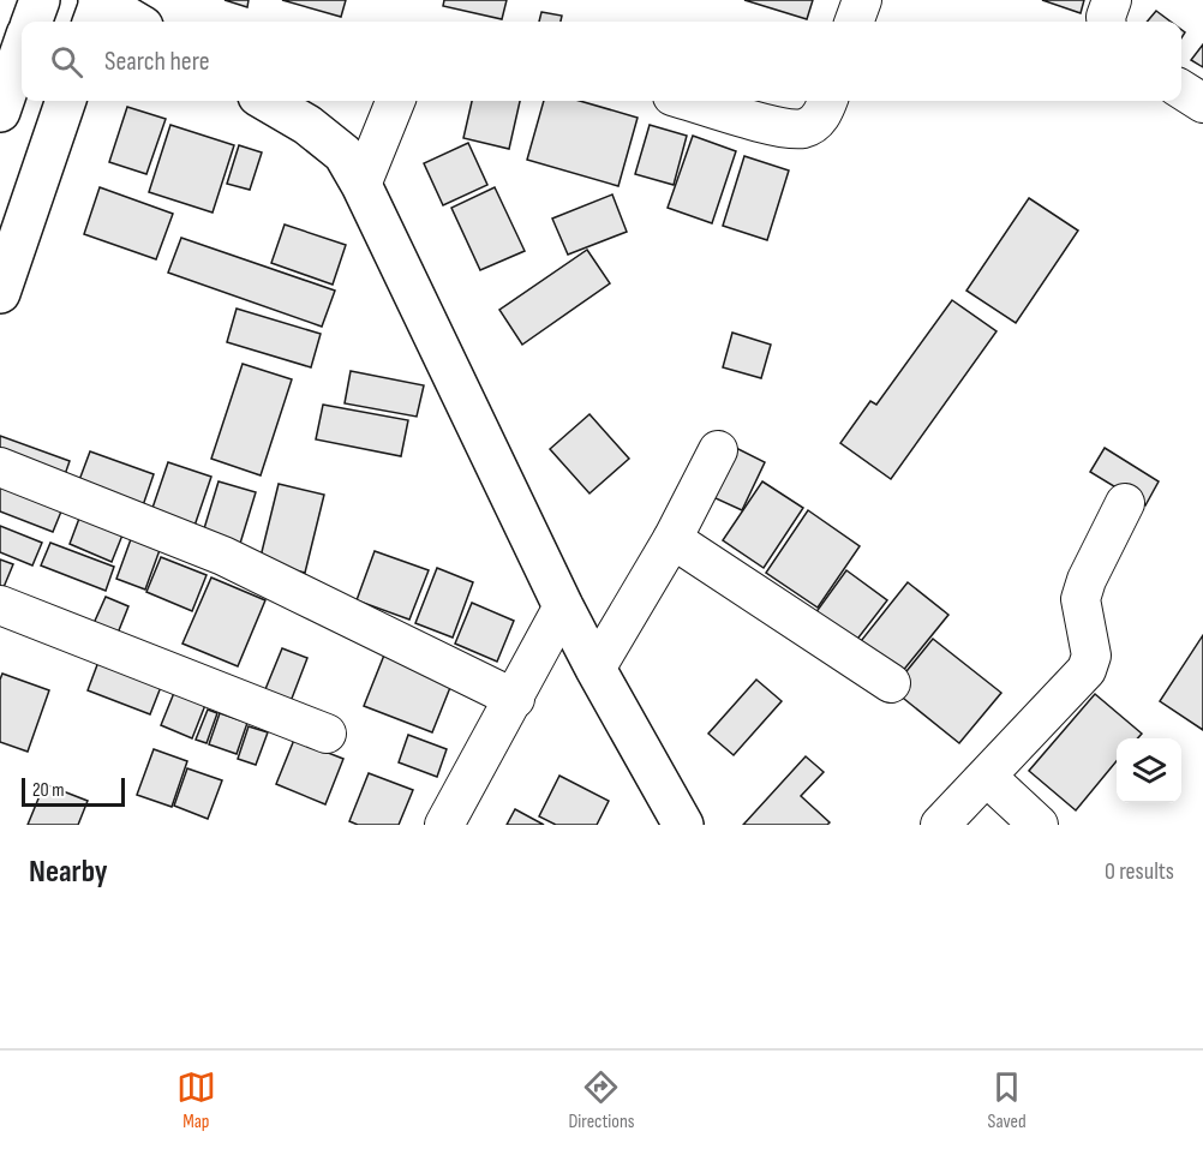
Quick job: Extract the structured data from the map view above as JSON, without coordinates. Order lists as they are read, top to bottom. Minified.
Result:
{"scale_bar":"20 m","page":{"search":"Search here","scale":"20 m","heading":["Nearby","0 results"],"nav":["Map","Directions","Saved"]}}
